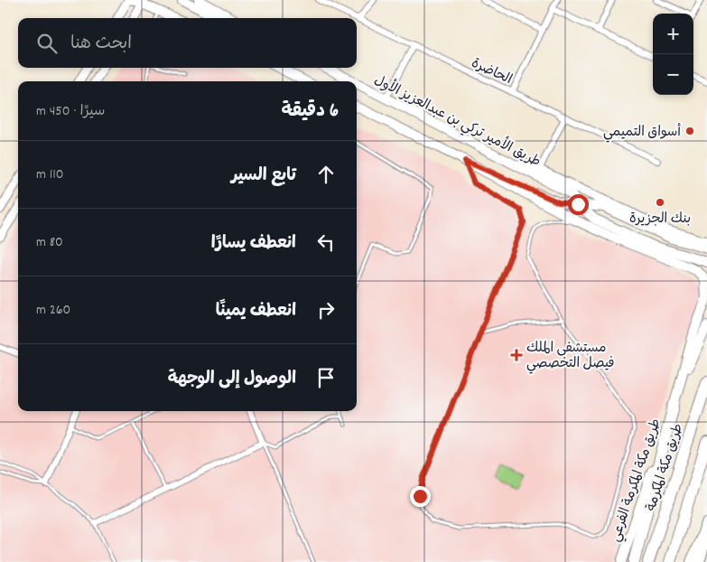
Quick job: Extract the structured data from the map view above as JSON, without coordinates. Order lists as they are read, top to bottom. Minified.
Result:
{"streets":{"highway":["طريق مكة المكرمة"],"main road":["طريق الأمير تركي بن عبدالعزيز الأول","طريق مكة المكرمة الفرعي"],"street":["الحاضرة"]},"places":{"other":["أسواق التميمي","بنك الجزيرة"],"health":["مستشفى الملك فيصل التخصصي"]},"page":{"map_buttons":["+","−"],"search":"ابحث هنا","heading":["6 دقيقة","سيرًا · 450 m"],"list":[["تابع السير","110 m"],["انعطف يسارًا","80 m"],["انعطف يمينًا","260 m"],"الوصول إلى الوجهة"]}}
